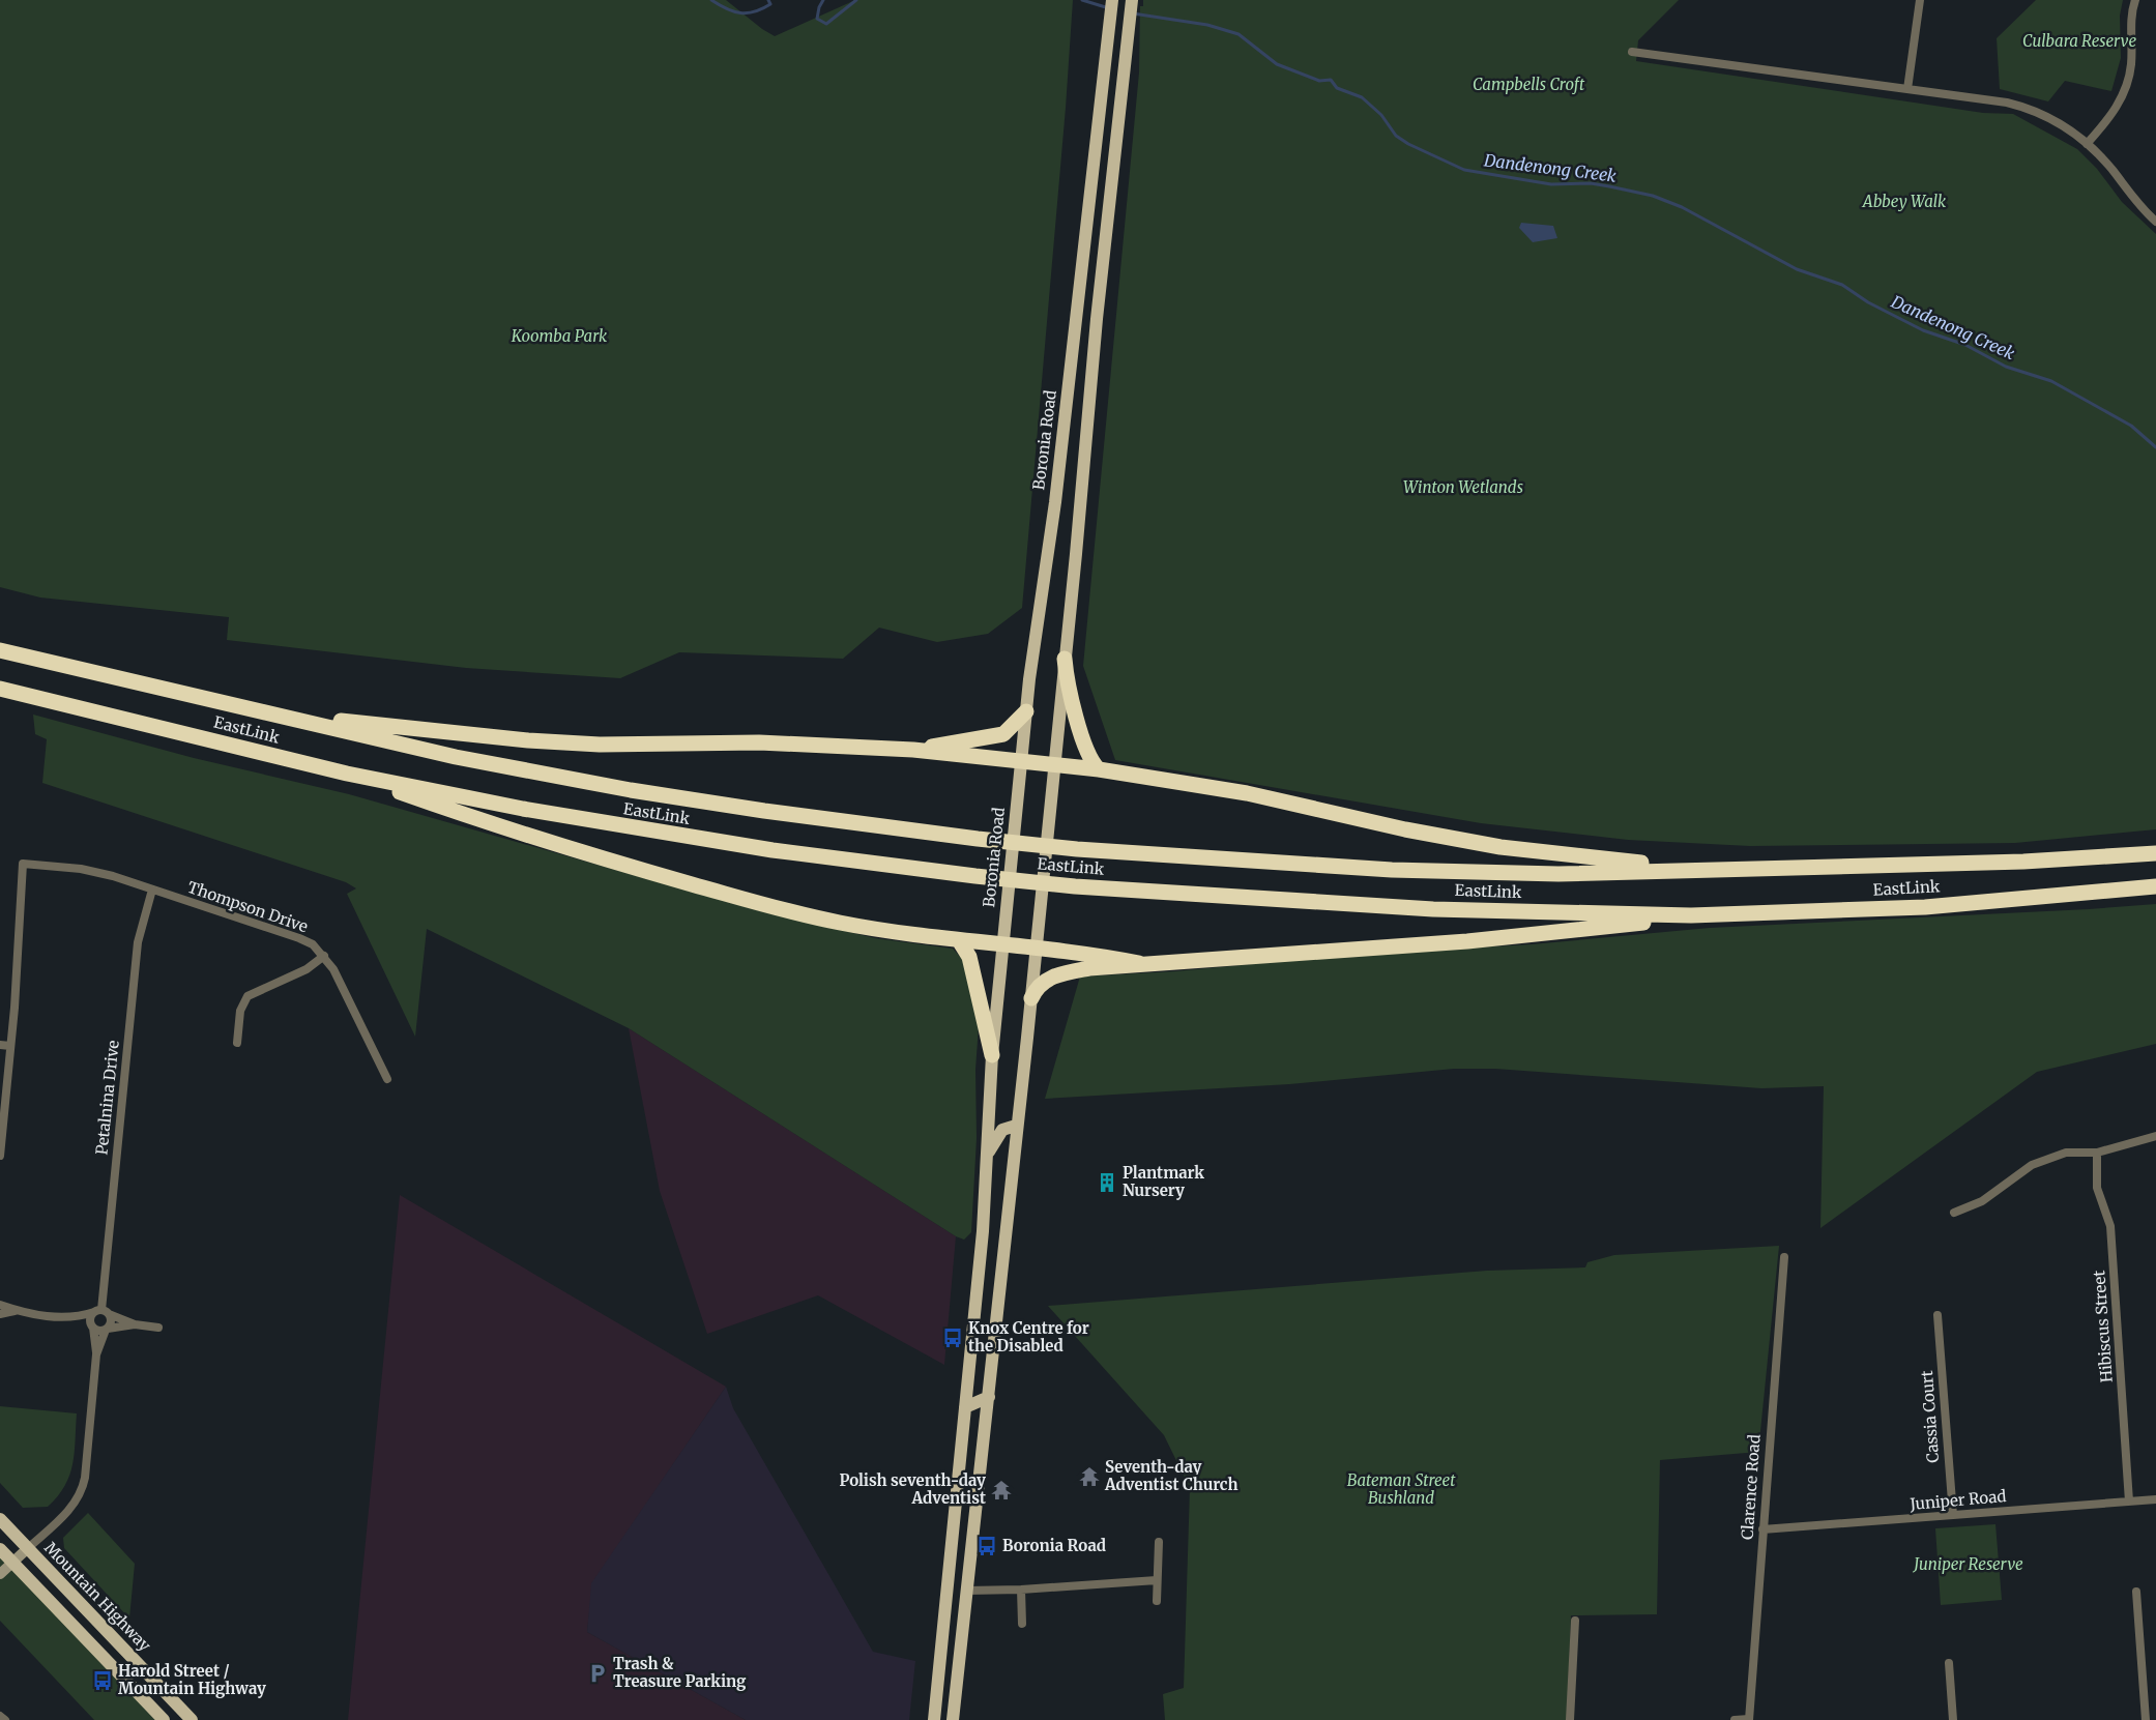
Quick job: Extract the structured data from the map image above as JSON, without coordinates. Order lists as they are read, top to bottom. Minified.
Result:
{"streets":{"highway":["EastLink"],"main road":["Boronia Road","Mountain Highway"],"street":["Thompson Drive","Petalnina Drive","Hibiscus Street","Cassia Court","Clarence Road","Juniper Road"]},"crossings":[["Thompson Drive","Petalnina Drive"],["Hibiscus Street","Juniper Road"],["Cassia Court","Juniper Road"],["Clarence Road","Juniper Road"]],"water":["Dandenong Creek"],"parks":["Culbara Reserve","Campbells Croft","Abbey Walk","Koomba Park","Winton Wetlands","Bateman Street Bushland","Juniper Reserve"],"places":{"building":["Plantmark Nursery"],"bus stop":["Knox Centre for the Disabled","Boronia Road","Harold Street / Mountain Highway"],"temple":["Seventh-day Adventist Church","Polish seventh-day Adventist"],"parking":["Trash & Treasure Parking"]}}
